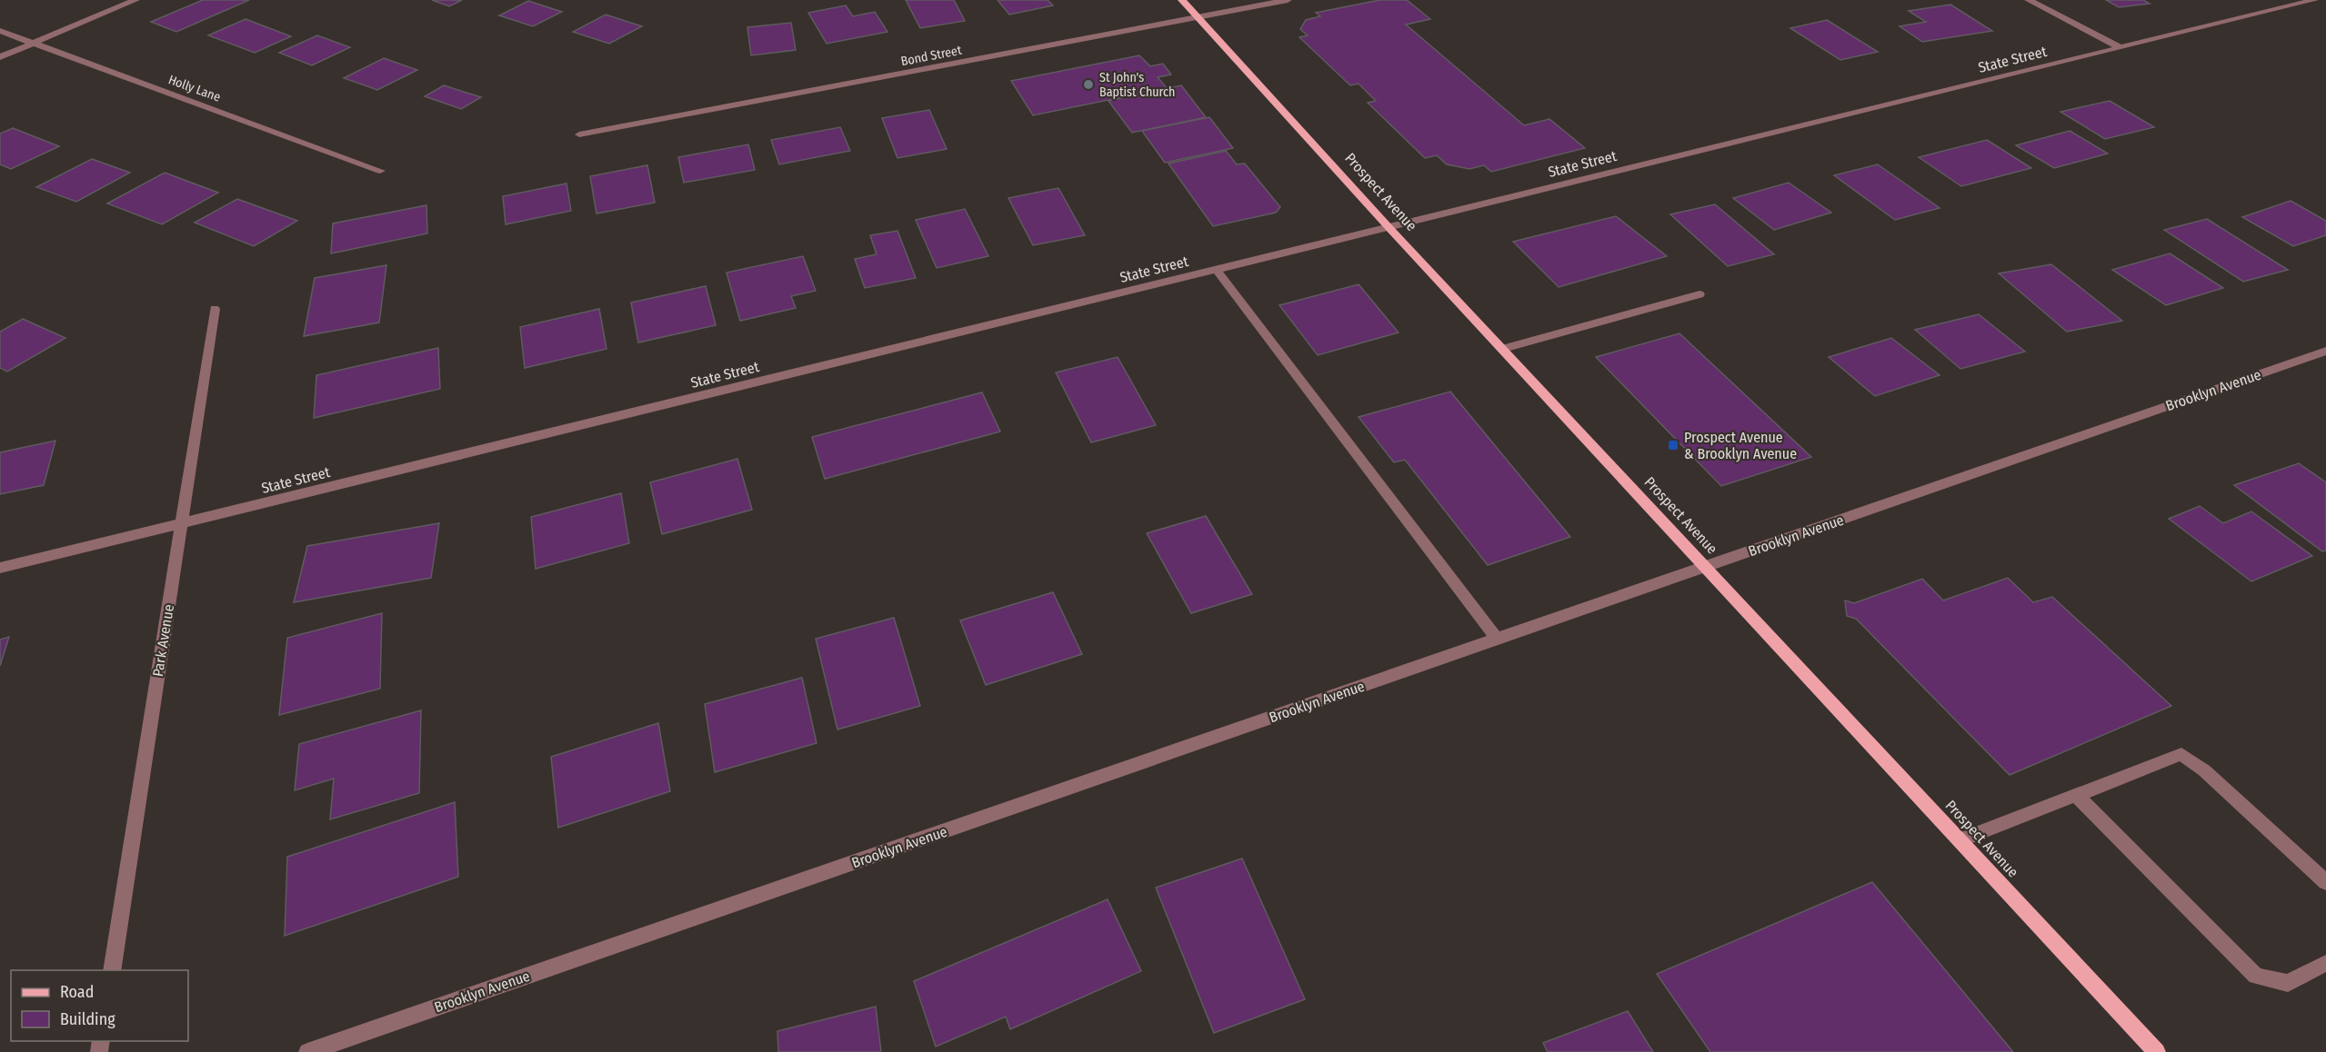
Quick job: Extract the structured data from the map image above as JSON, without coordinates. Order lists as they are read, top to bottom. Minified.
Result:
{"streets":{"main road":["Prospect Avenue"],"street":["Bond Street","State Street","Holly Lane","Brooklyn Avenue","Park Avenue"]},"crossings":[["Bond Street","Prospect Avenue"],["State Street","Prospect Avenue"],["State Street","Park Avenue"],["Prospect Avenue","Brooklyn Avenue"]],"places":{"other":["St John's Baptist Church"],"transit":["Prospect Avenue & Brooklyn Avenue"]},"legend":["Road","Building"]}
